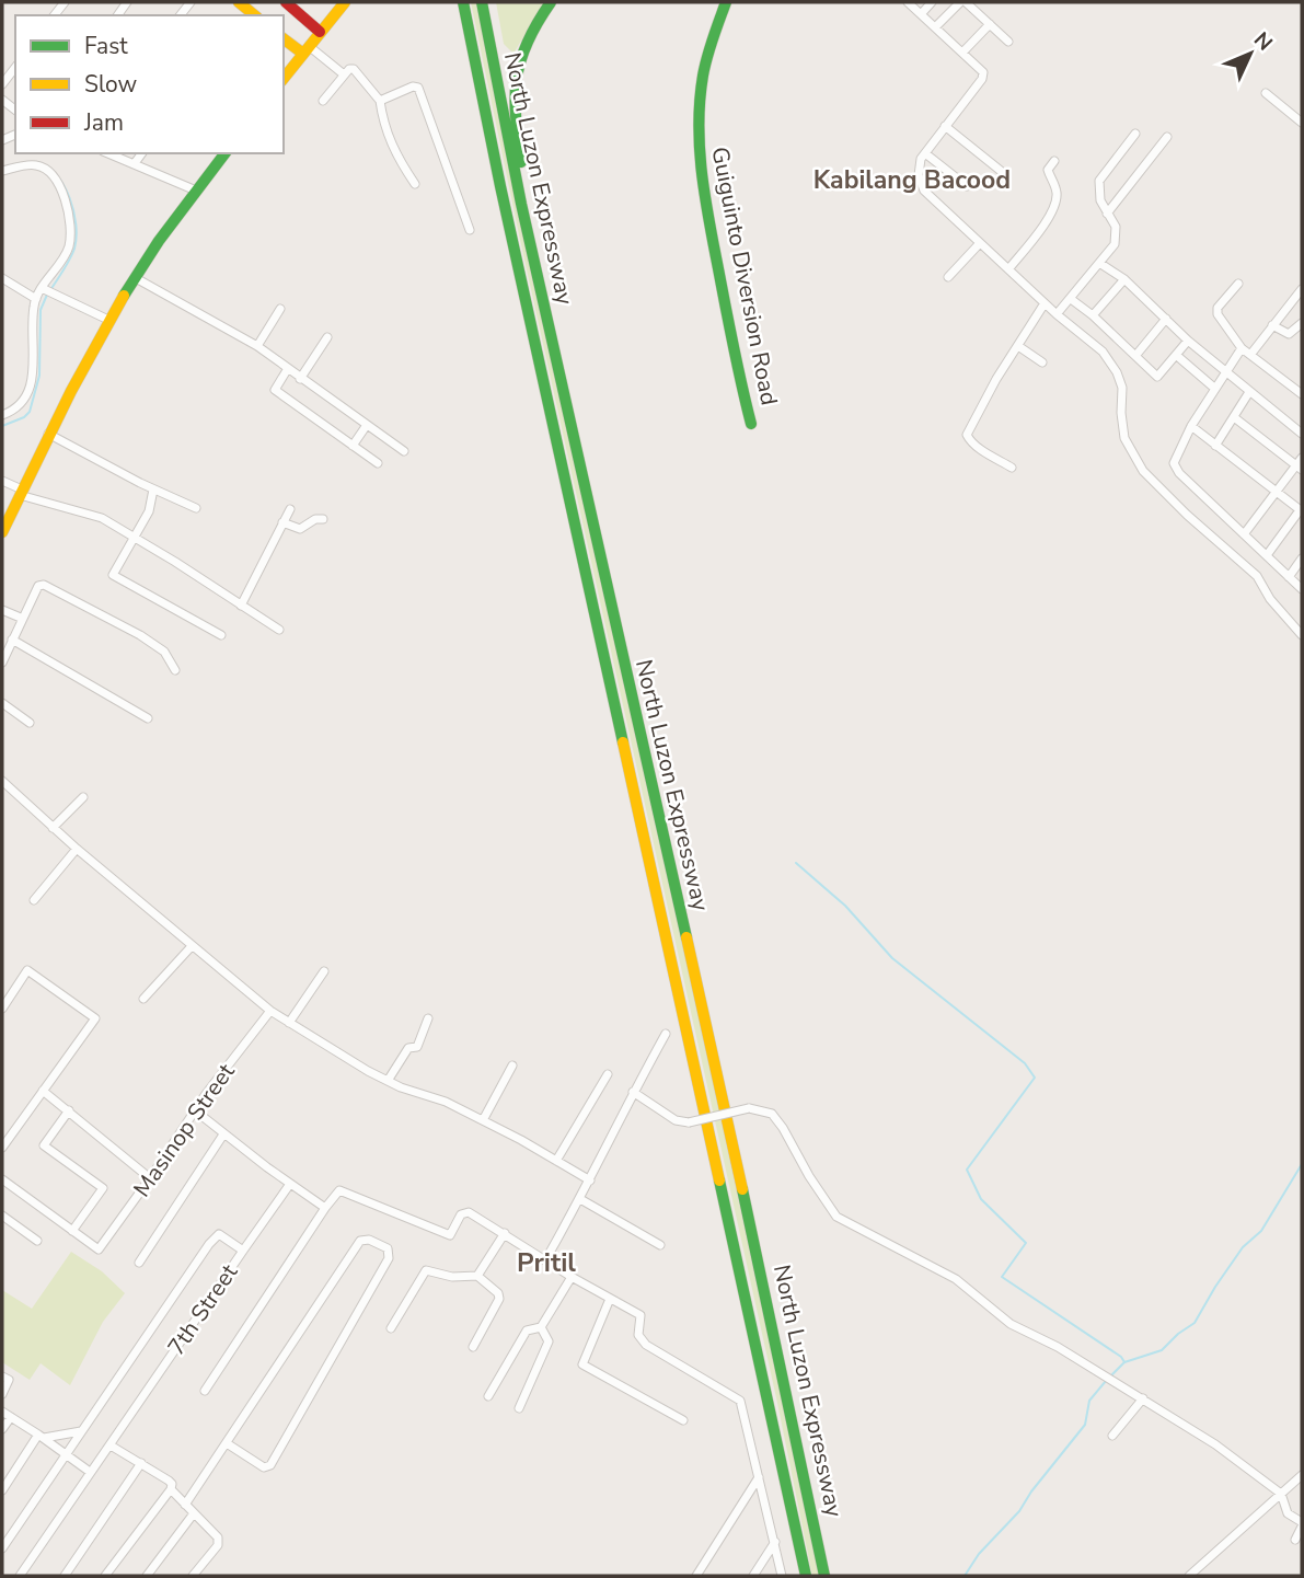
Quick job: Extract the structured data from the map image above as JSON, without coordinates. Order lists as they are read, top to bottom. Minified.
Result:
{"streets":{"main road":["North Luzon Expressway","Guiguinto Diversion Road"],"street":["Masinop Street","7th Street"]},"districts":["Kabilang Bacood","Pritil"],"legend":["Fast","Slow","Jam"],"north":"top right"}
